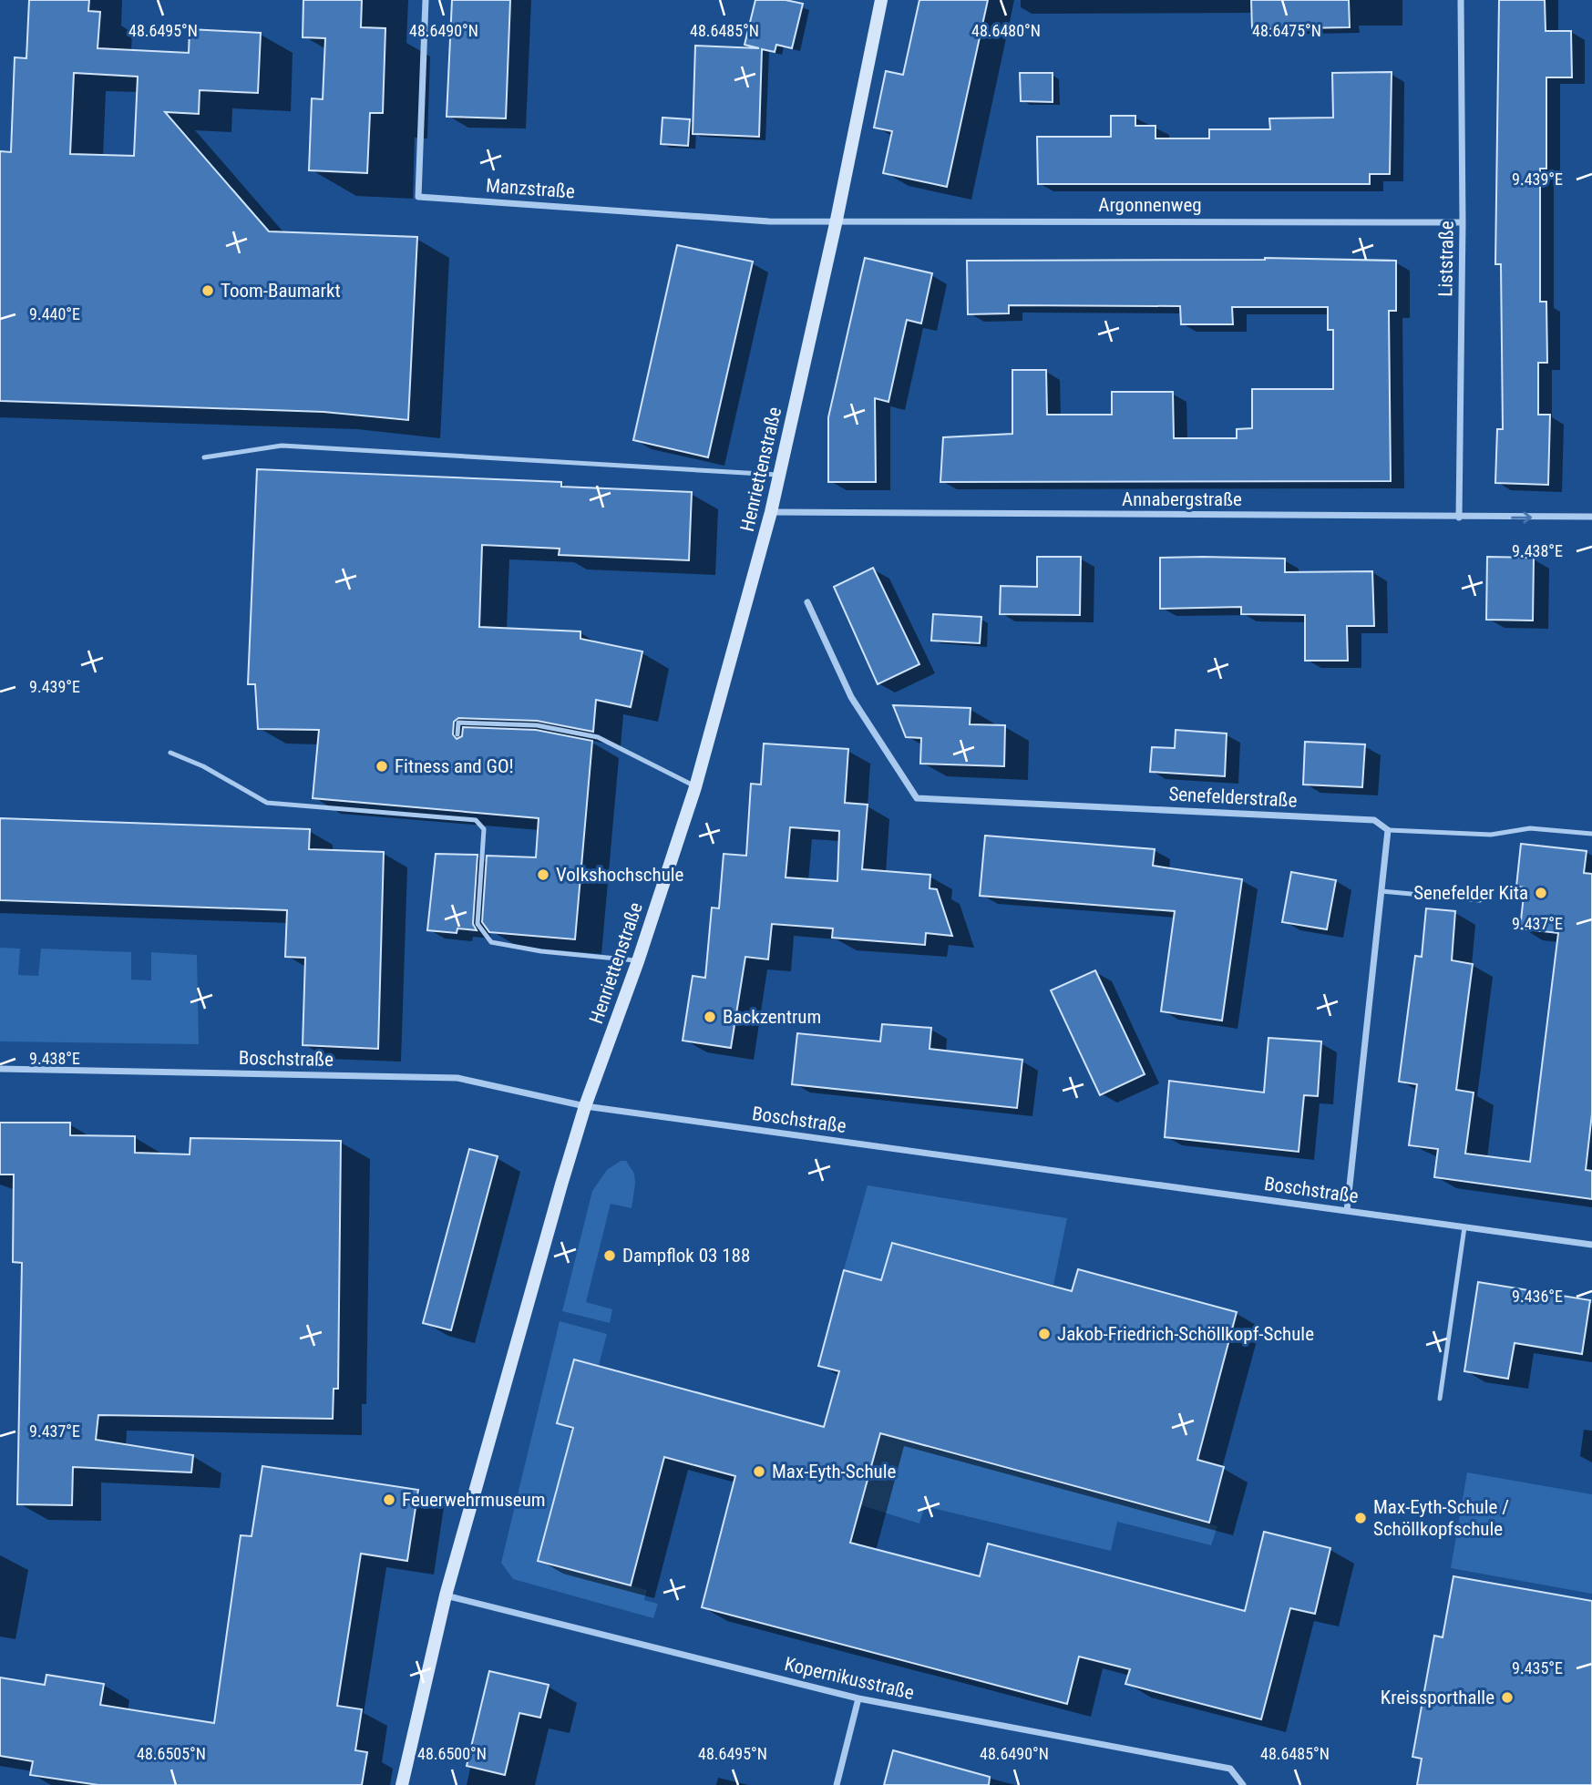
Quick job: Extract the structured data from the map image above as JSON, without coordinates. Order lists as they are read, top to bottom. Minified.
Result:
{"streets":{"street":["Manzstraße","Argonnenweg","Liststraße","Henriettenstraße","Annabergstraße","Senefelderstraße","Boschstraße","Kopernikusstraße"]},"crossings":[["Manzstraße","Argonnenweg"],["Manzstraße","Henriettenstraße"],["Argonnenweg","Liststraße"],["Argonnenweg","Henriettenstraße"],["Liststraße","Annabergstraße"],["Henriettenstraße","Annabergstraße"],["Henriettenstraße","Boschstraße"],["Henriettenstraße","Kopernikusstraße"]],"places":["Toom-Baumarkt","Fitness and GO!","Volkshochschule","Senefelder Kita","Backzentrum","Dampflok 03 188","Jakob-Friedrich-Schöllkopf-Schule","Max-Eyth-Schule","Feuerwehrmuseum","Max-Eyth-Schule / Schöllkopfschule","Kreissporthalle"],"coordinates":["48.6495°N","48.6490°N","48.6485°N","48.6480°N","48.6475°N","9.439°E","9.440°E","9.438°E","9.437°E","9.436°E","9.435°E","48.6505°N","48.6500°N"]}
